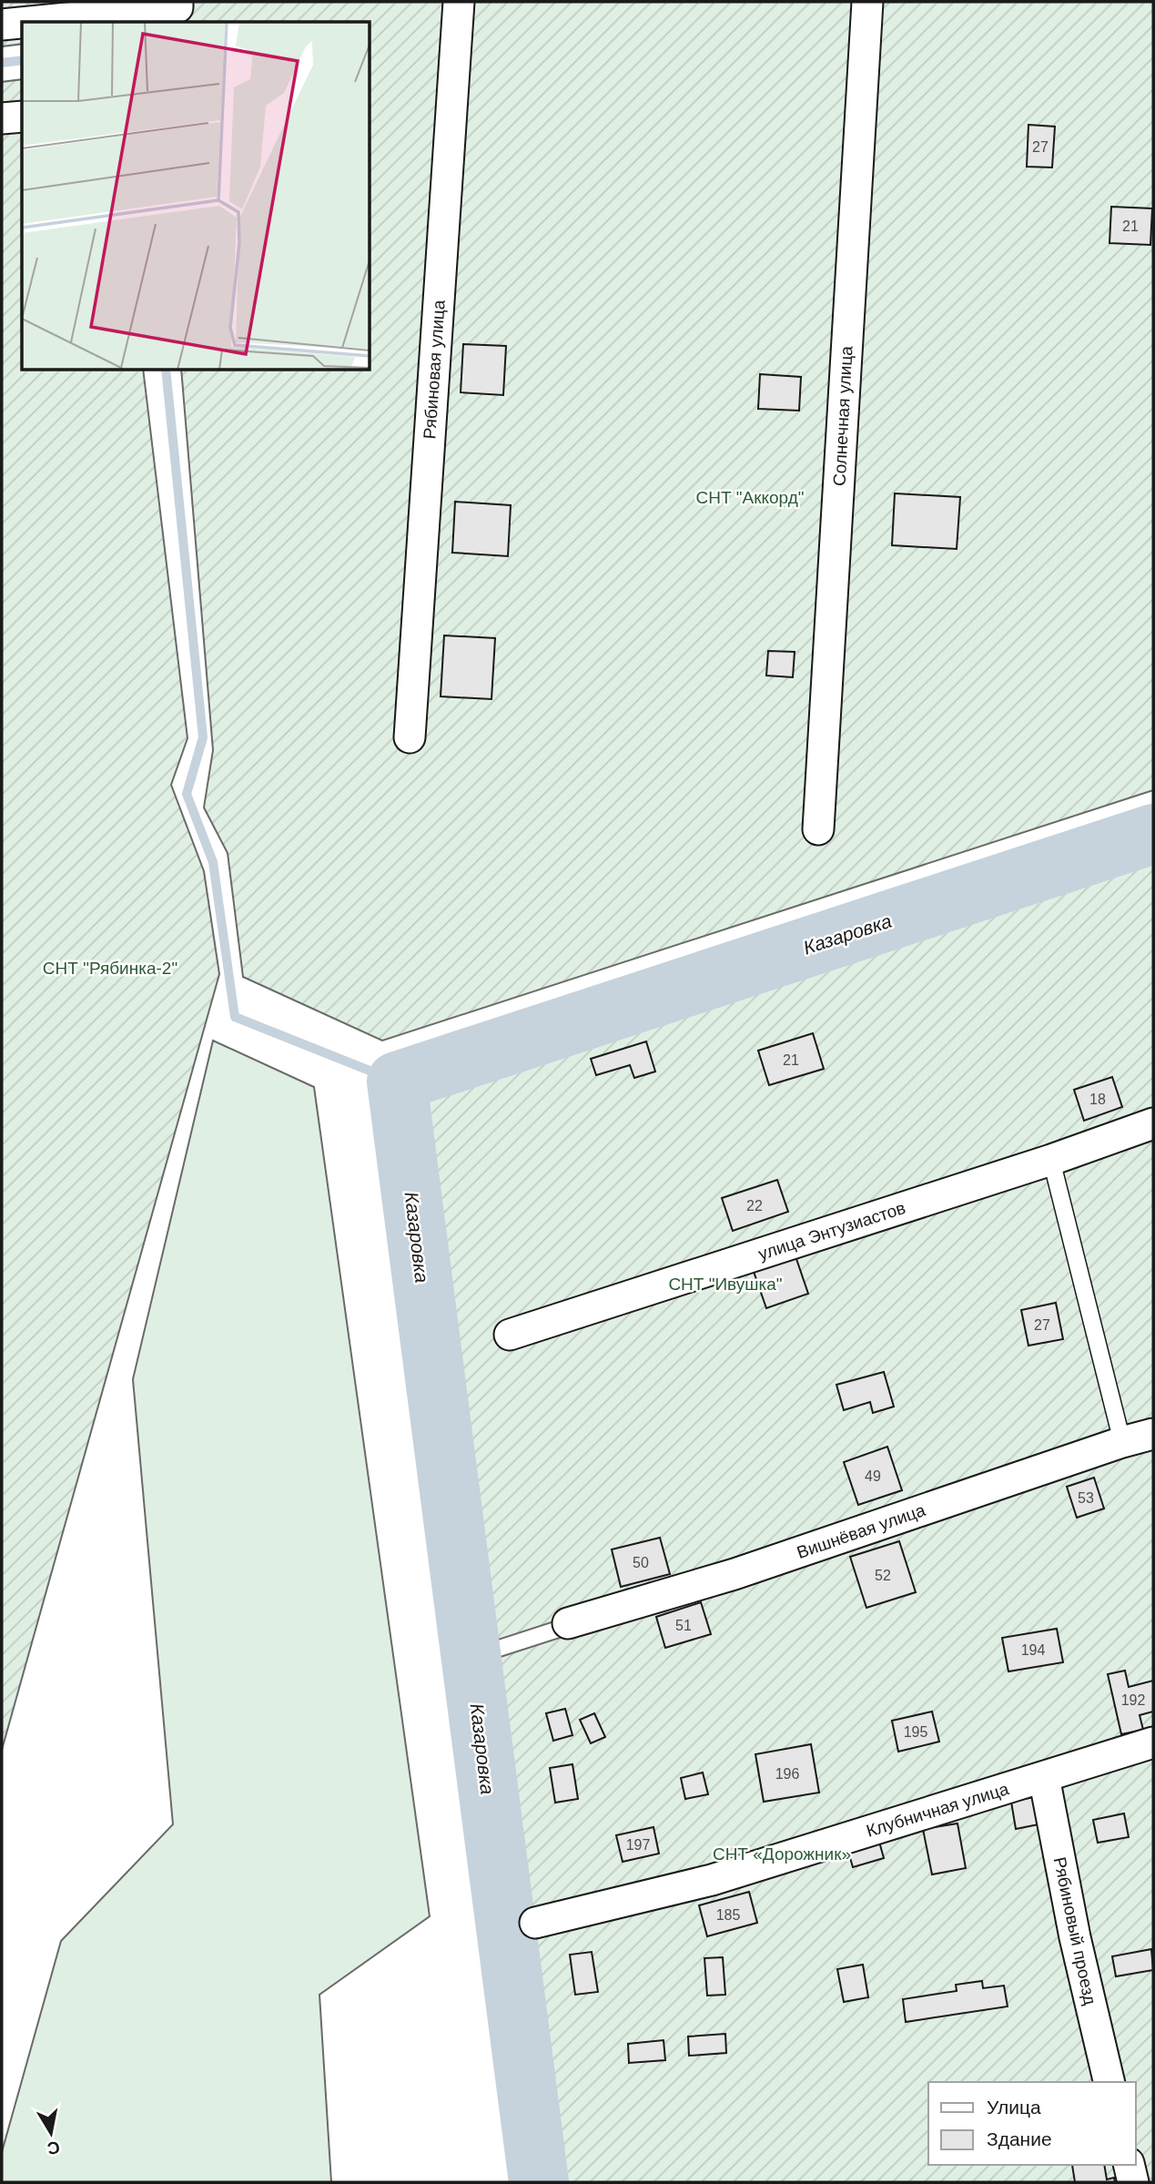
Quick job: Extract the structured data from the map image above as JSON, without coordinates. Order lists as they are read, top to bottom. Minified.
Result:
{"streets":{"street":["Рябиновая улица","Солнечная улица","улица Энтузиастов","Вишнёвая улица","Клубничная улица","Рябиновый проезд"]},"crossings":[["Клубничная улица","Рябиновый проезд"]],"water":["Казаровка"],"parks":["СНТ \"Аккорд\"","СНТ \"Рябинка-2\"","СНТ \"Ивушка\"","СНТ «Дорожник»"],"house_numbers":["27","21","21","18","22","27","49","53","50","52","51","194","192","195","196","197","185"],"legend":["Улица","Здание"],"north":"bottom"}
